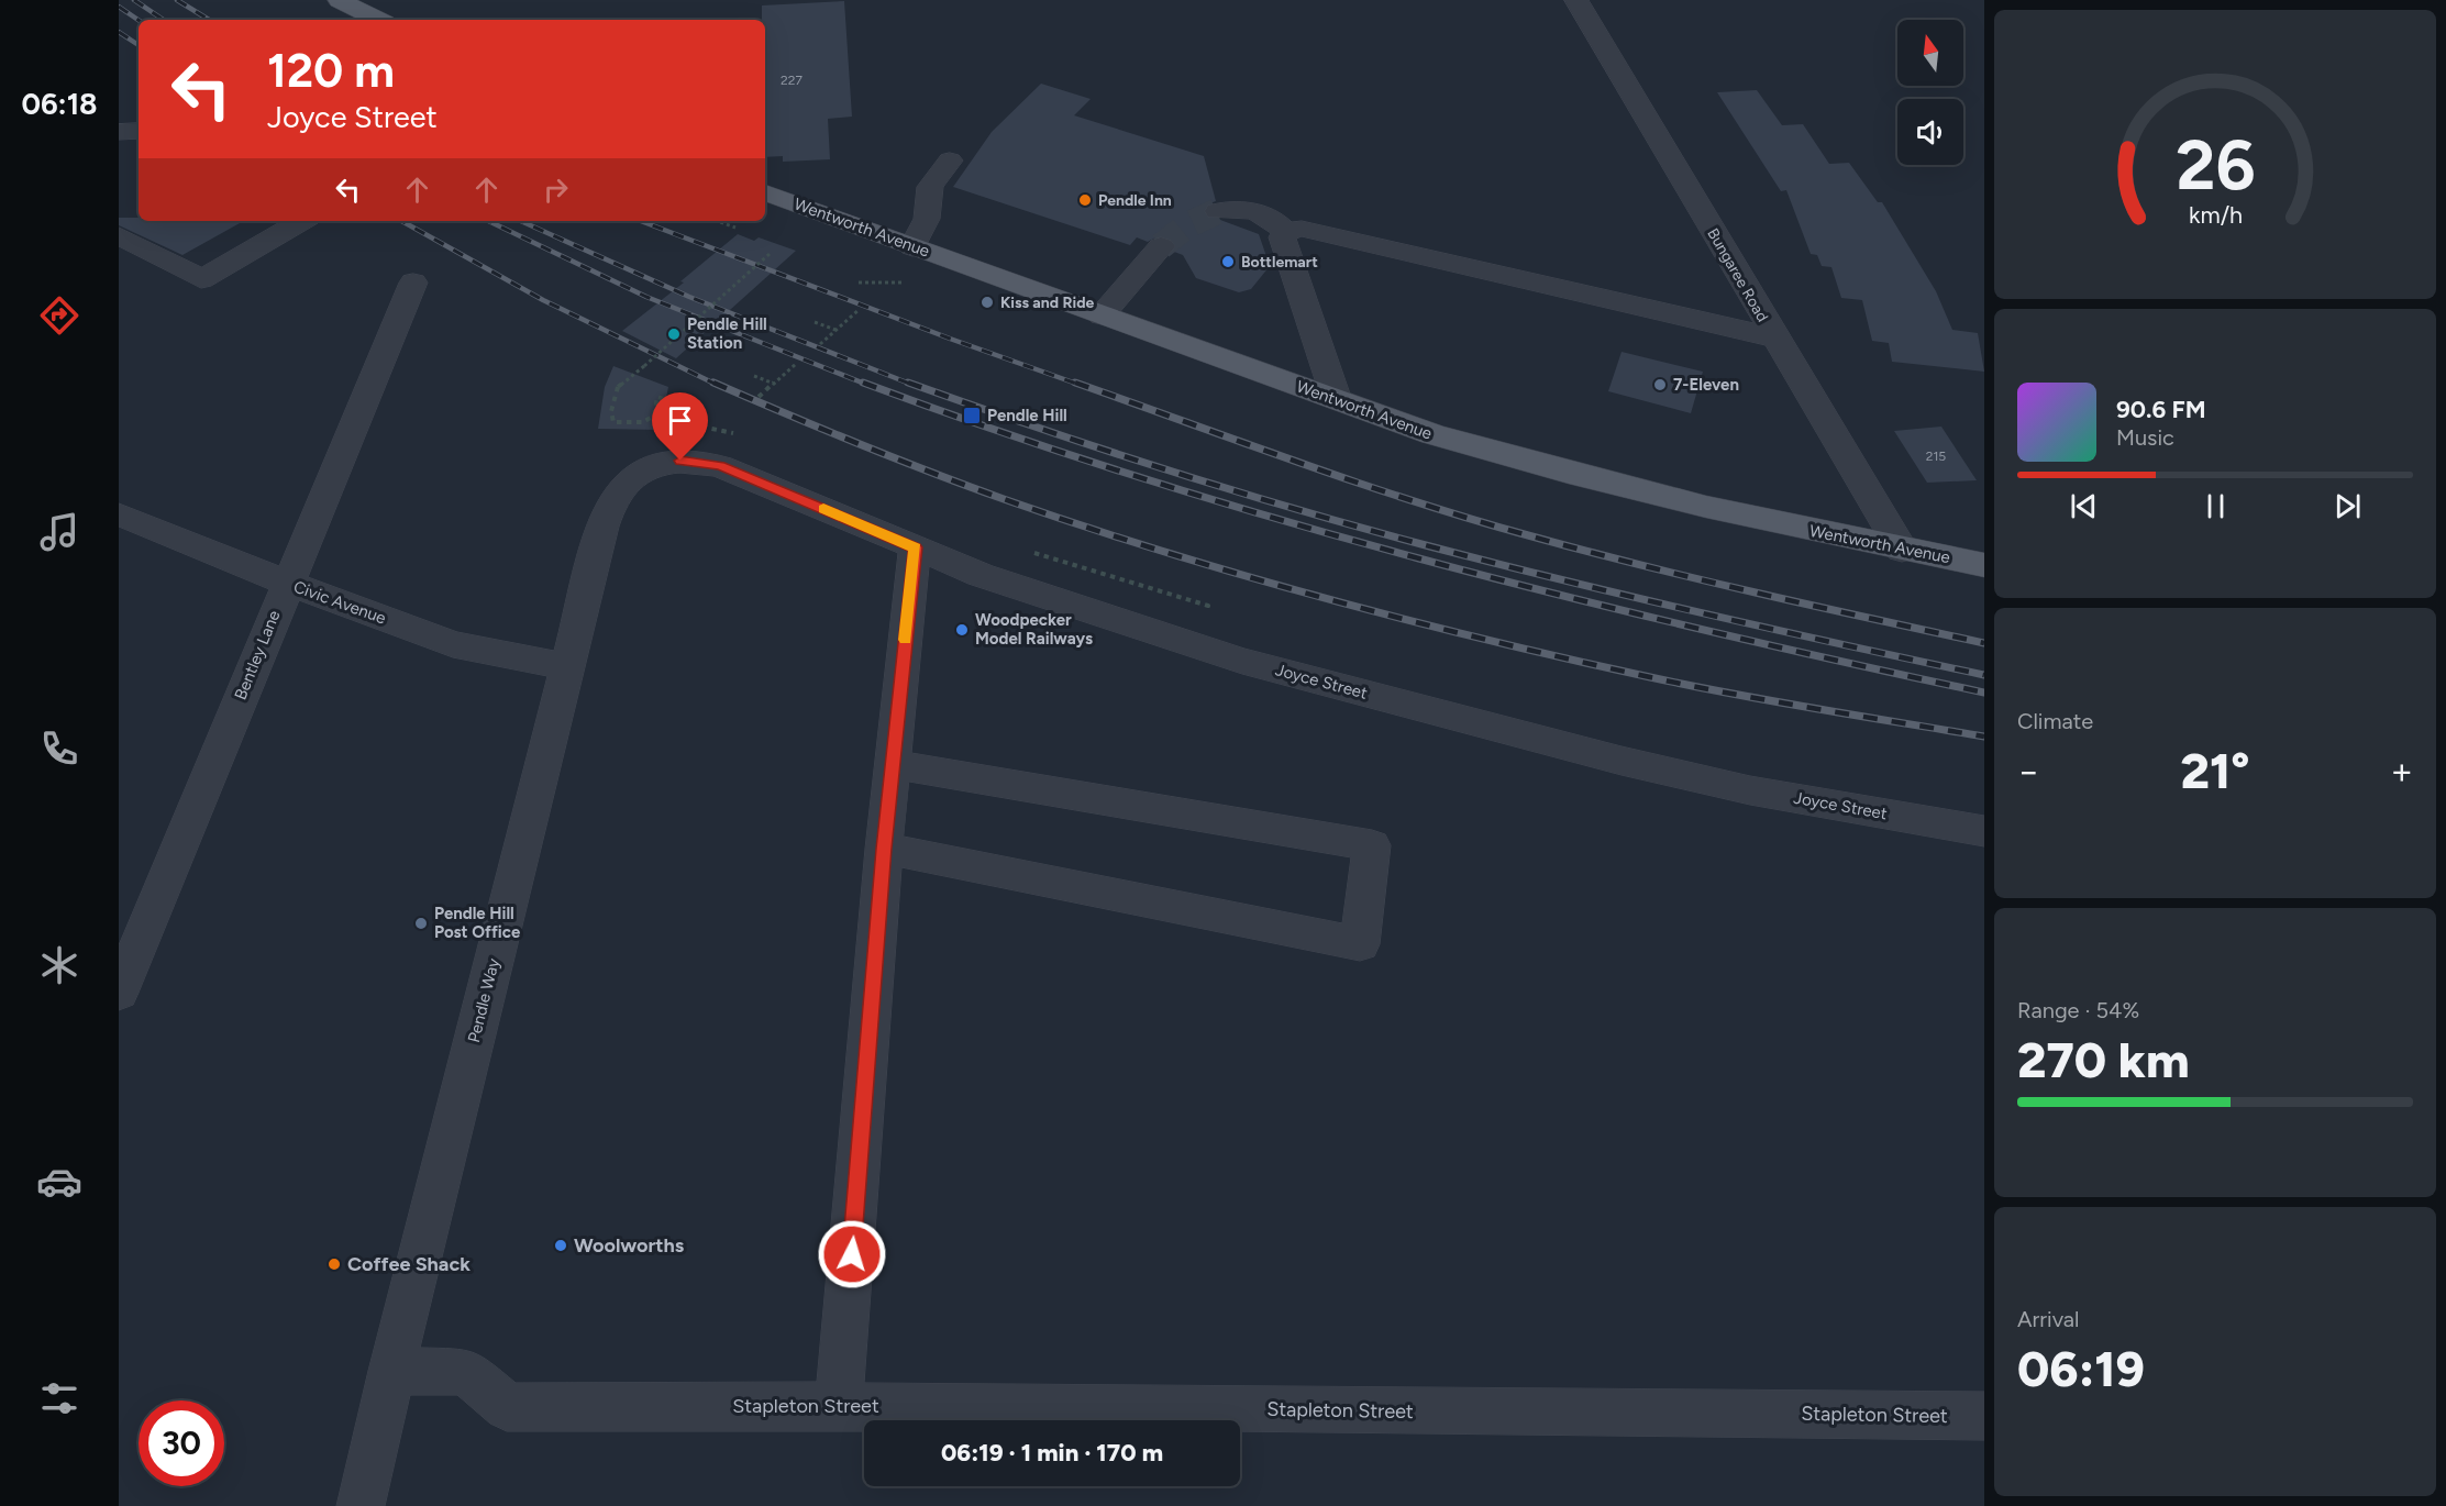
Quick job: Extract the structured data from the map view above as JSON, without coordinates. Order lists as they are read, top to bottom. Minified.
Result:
{"streets":{"main road":["Wentworth Avenue"],"street":["Bungaree Road","Civic Avenue","Bentley Lane","Joyce Street","Pendle Way","Stapleton Street"]},"crossings":[["Wentworth Avenue","Bungaree Road"],["Civic Avenue","Bentley Lane"],["Civic Avenue","Pendle Way"],["Joyce Street","Pendle Way"],["Pendle Way","Stapleton Street"]],"places":{"other":["Pendle Inn","Bottlemart","Kiss and Ride","Pendle Hill Station","7-Eleven","Woodpecker Model Railways","Pendle Hill Post Office","Woolworths","Coffee Shack"],"transit":["Pendle Hill"]},"house_numbers":["227","215"],"north":"top","page":{"tabs":"06:18","turn":["120 m","Joyce Street"],"song":["90.6 FM","Music"],"tile":["Climate",["Range · 54%","270 km"],["Arrival","06:19"]],"heat":["−","21°","+"],"limit":"30","trip":"06:19 · 1 min · 170 m","gauge":["26","km/h"]}}
